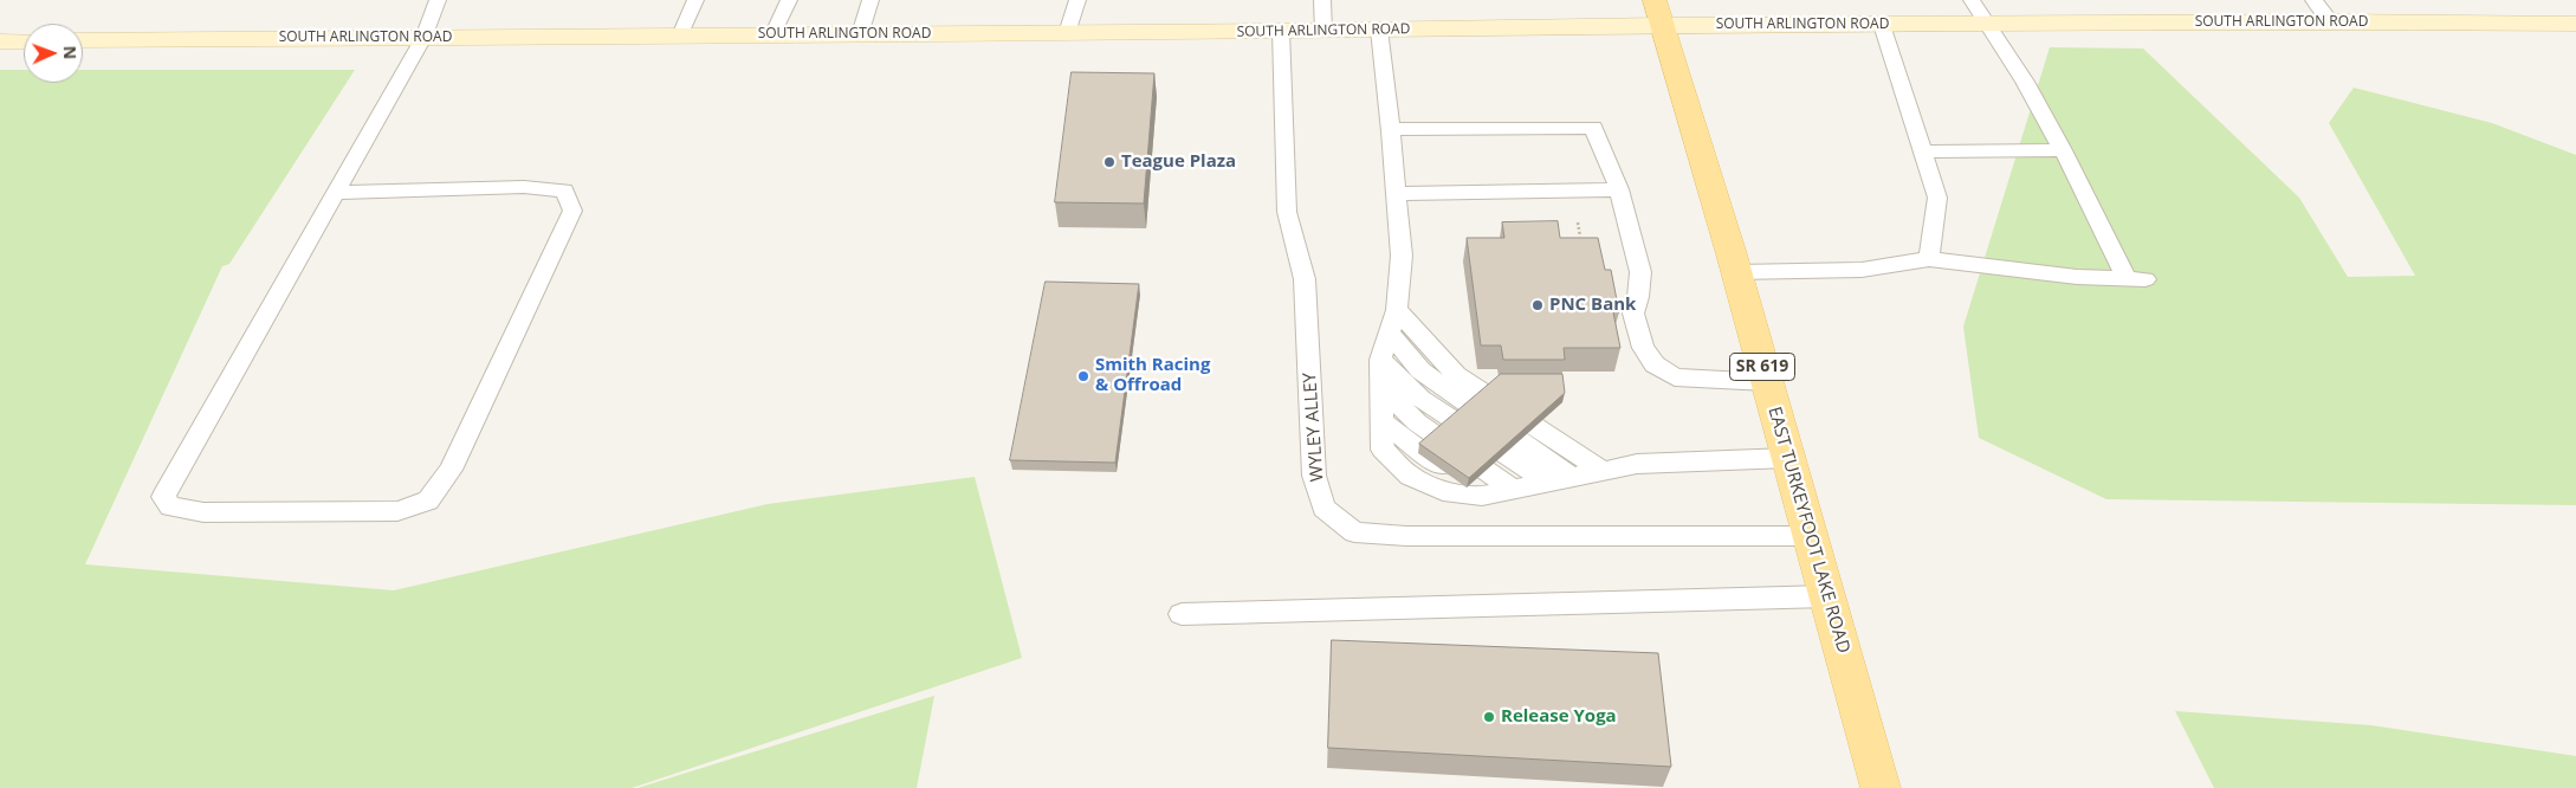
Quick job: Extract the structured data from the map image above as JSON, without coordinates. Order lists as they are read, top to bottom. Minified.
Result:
{"streets":{"main road":["SOUTH ARLINGTON ROAD","SR 619","EAST TURKEYFOOT LAKE ROAD"],"lane":["WYLEY ALLEY"]},"crossings":[["SOUTH ARLINGTON ROAD","WYLEY ALLEY"],["SOUTH ARLINGTON ROAD","EAST TURKEYFOOT LAKE ROAD"],["WYLEY ALLEY","EAST TURKEYFOOT LAKE ROAD"]],"places":["Teague Plaza","PNC Bank","Smith Racing & Offroad","Release Yoga"],"north":"right"}
